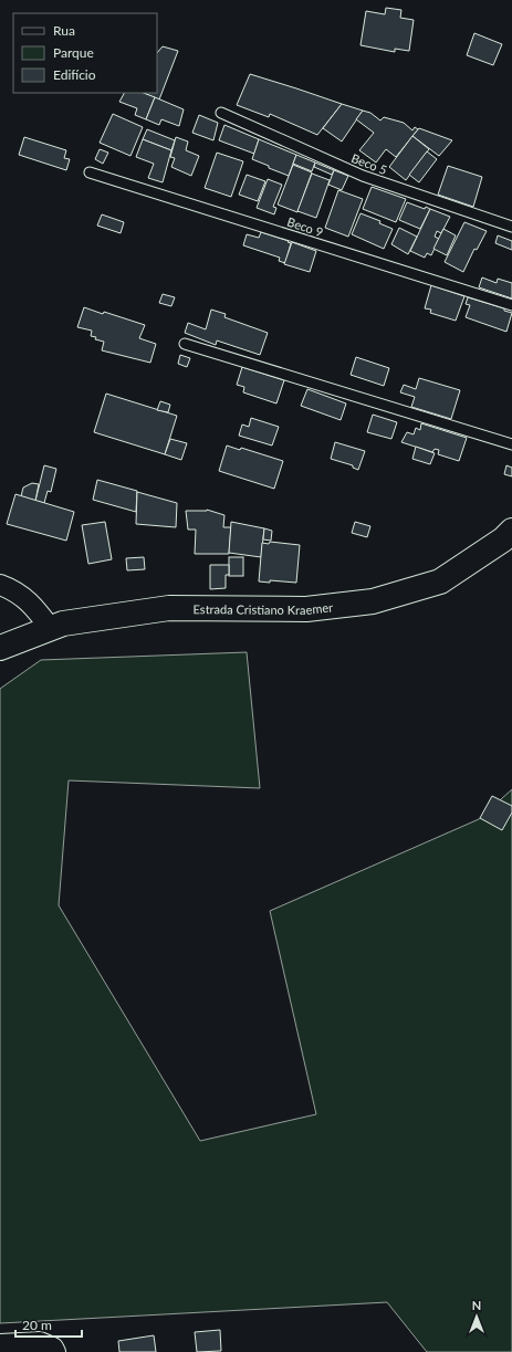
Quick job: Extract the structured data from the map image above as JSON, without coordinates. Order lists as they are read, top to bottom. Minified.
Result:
{"streets":{"main road":["Estrada Cristiano Kraemer"],"lane":["Beco 5","Beco 9"]},"legend":["Rua","Parque","Edifício"],"scale_bar":"20 m","north":"top"}
